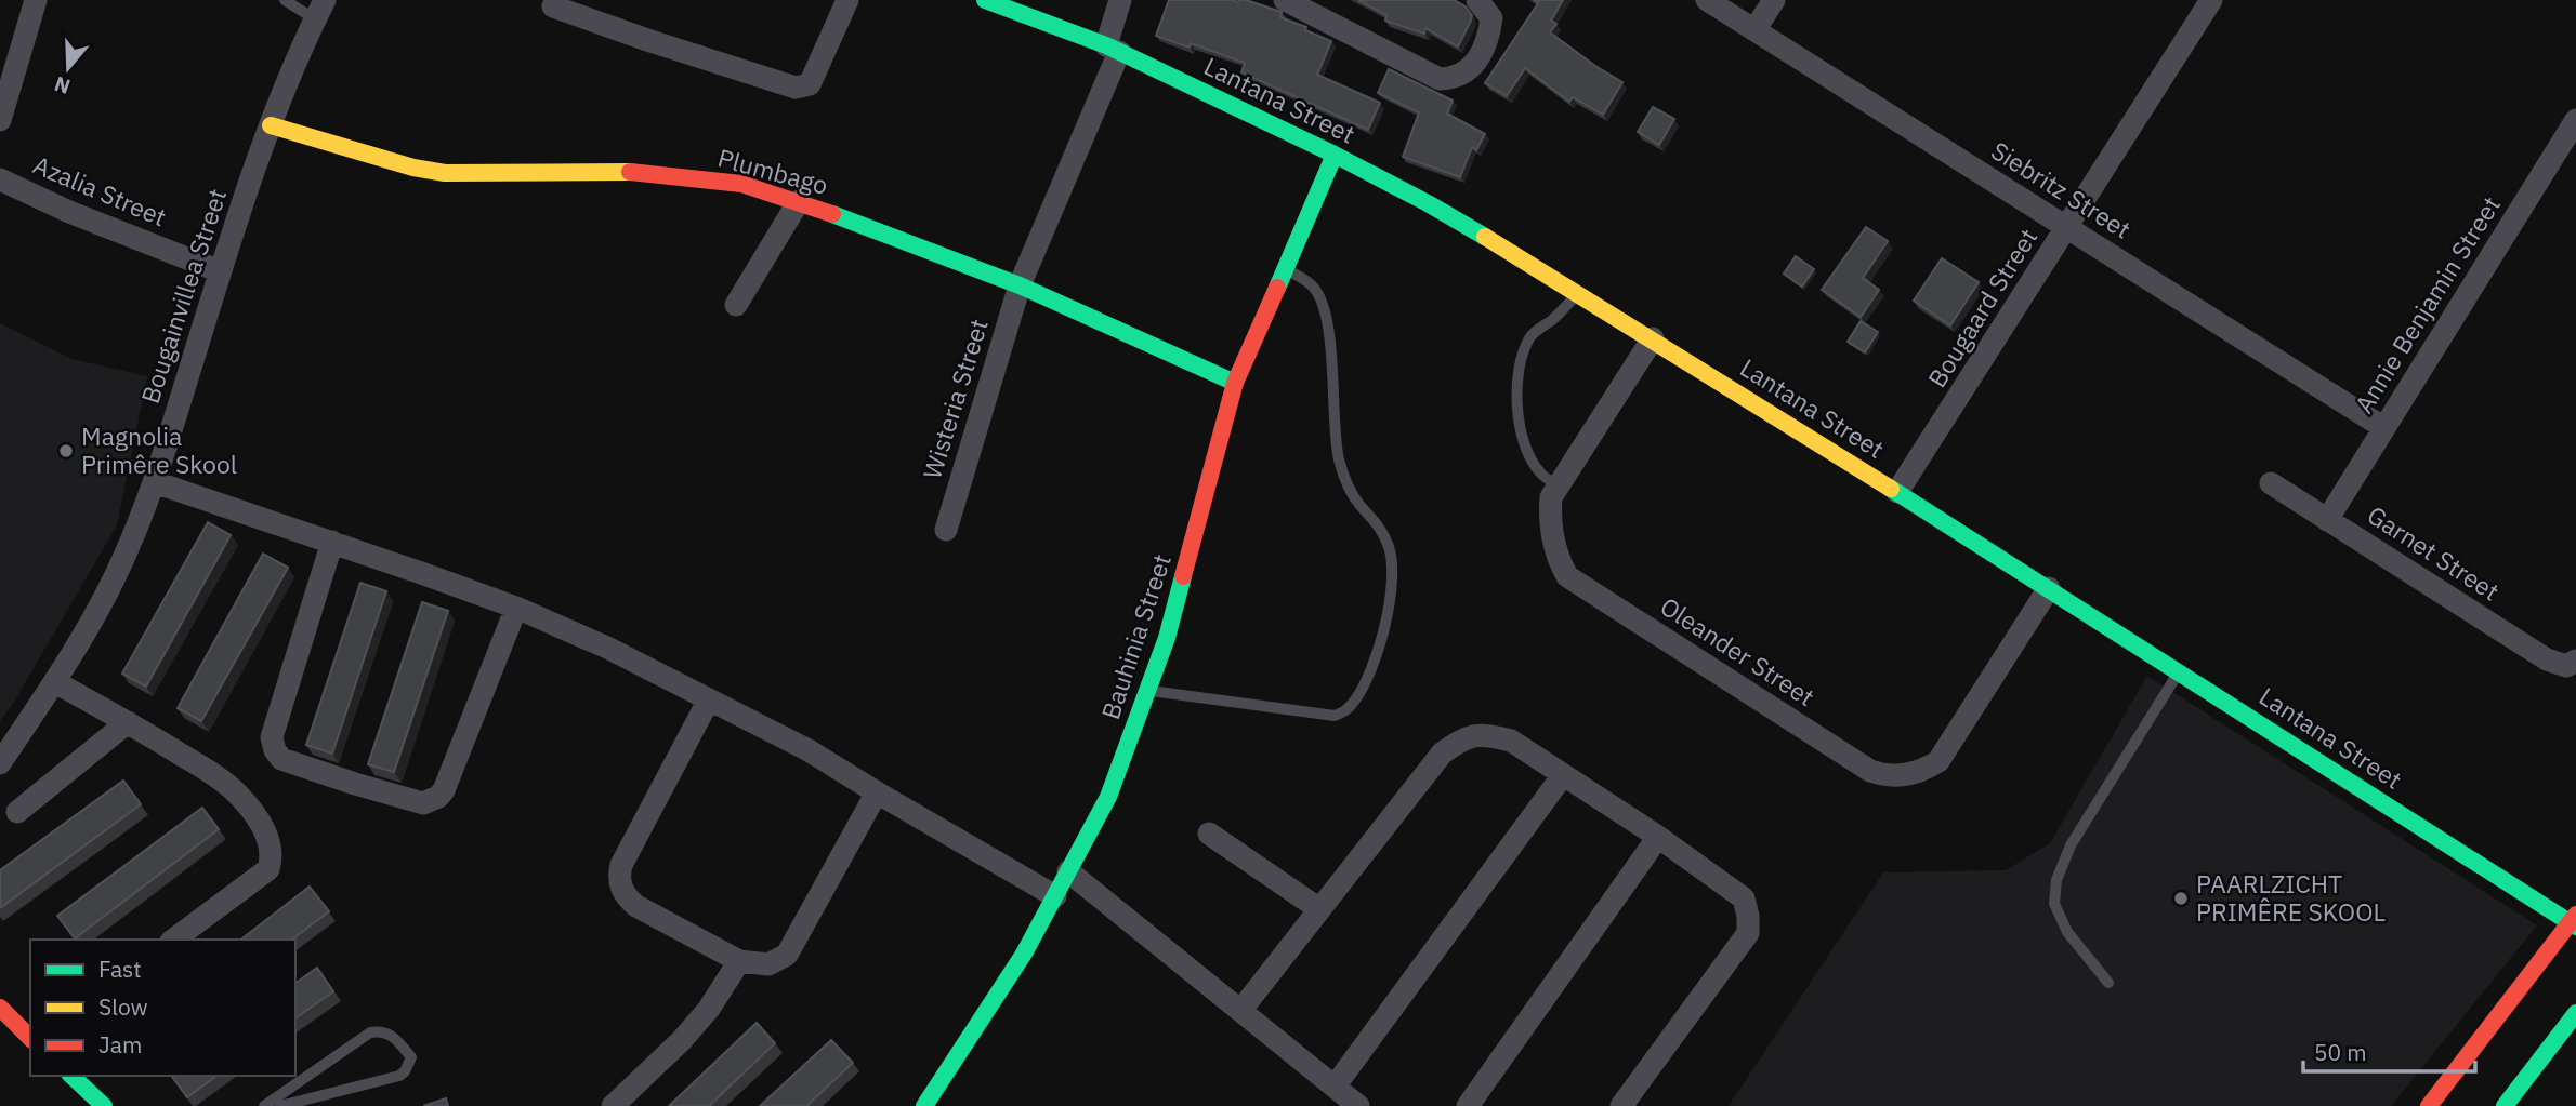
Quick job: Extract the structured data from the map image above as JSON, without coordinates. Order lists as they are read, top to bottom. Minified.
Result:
{"streets":{"street":["Lantana Street","Plumbago","Siebritz Street","Azalia Street","Bougainvillea Street","Annie Benjamin Street","Bougaard Street","Wisteria Street","Garnet Street","Bauhinia Street","Oleander Street"]},"crossings":[["Lantana Street","Bougaard Street"],["Lantana Street","Wisteria Street"],["Lantana Street","Bauhinia Street"],["Lantana Street","Oleander Street"],["Plumbago","Bougainvillea Street"],["Plumbago","Wisteria Street"],["Plumbago","Bauhinia Street"],["Siebritz Street","Annie Benjamin Street"],["Siebritz Street","Bougaard Street"],["Azalia Street","Bougainvillea Street"],["Annie Benjamin Street","Garnet Street"]],"places":["Magnolia Primêre Skool","PAARLZICHT PRIMÊRE SKOOL"],"legend":["Fast","Slow","Jam"],"scale_bar":"50 m","north":"bottom"}
